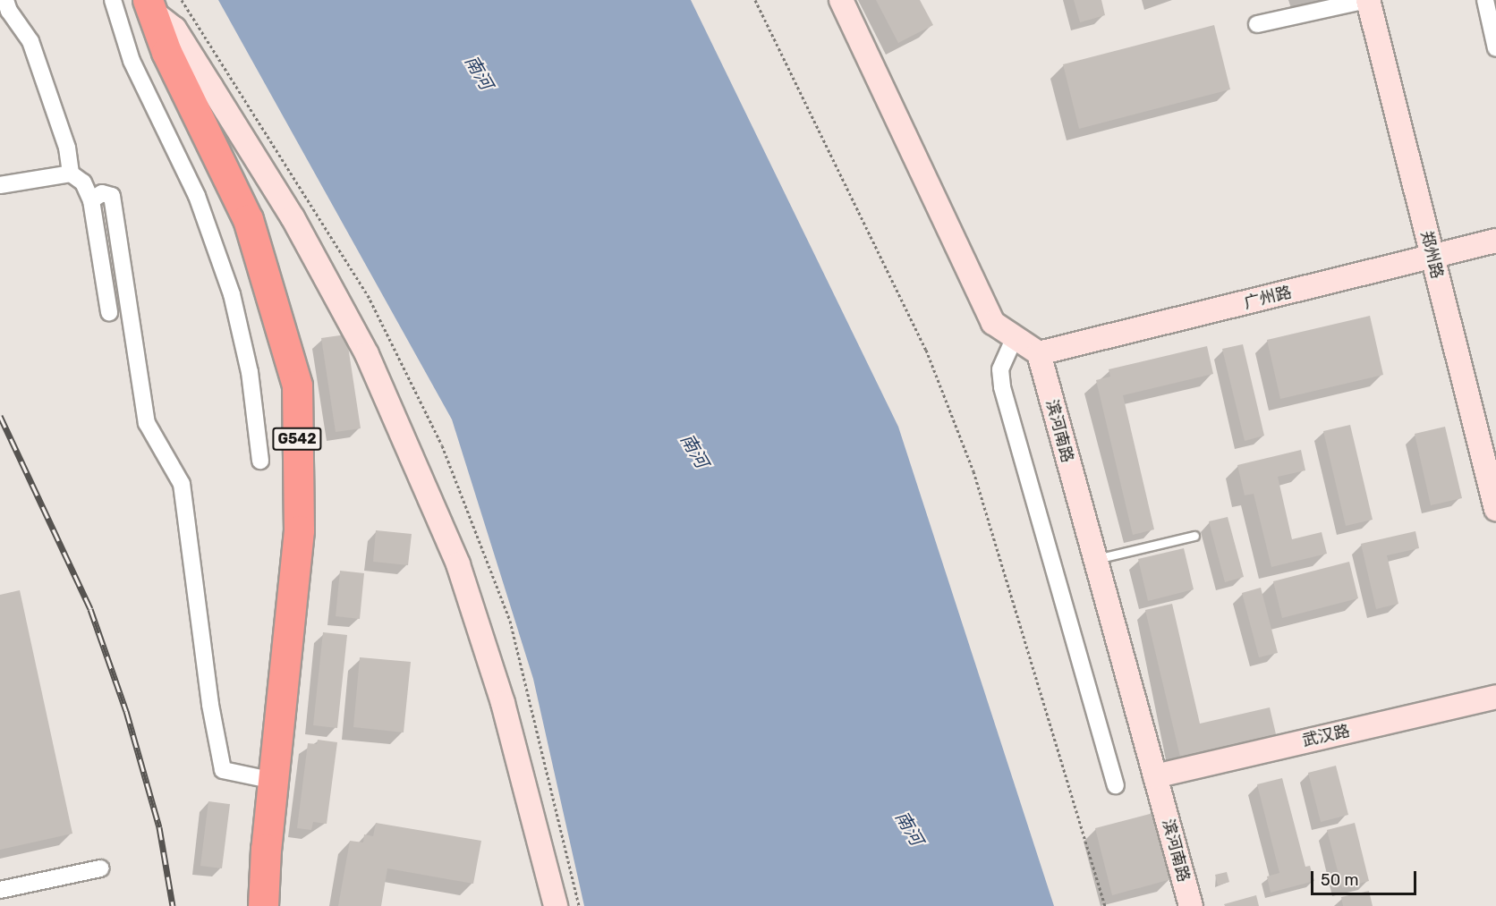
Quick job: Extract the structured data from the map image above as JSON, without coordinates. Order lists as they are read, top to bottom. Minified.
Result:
{"streets":{"highway":["G542"],"street":["郑州路","广州路","滨河南路","武汉路"]},"crossings":[["郑州路","广州路"],["广州路","滨河南路"],["滨河南路","武汉路"]],"water":["南河"],"scale_bar":"50 m"}
